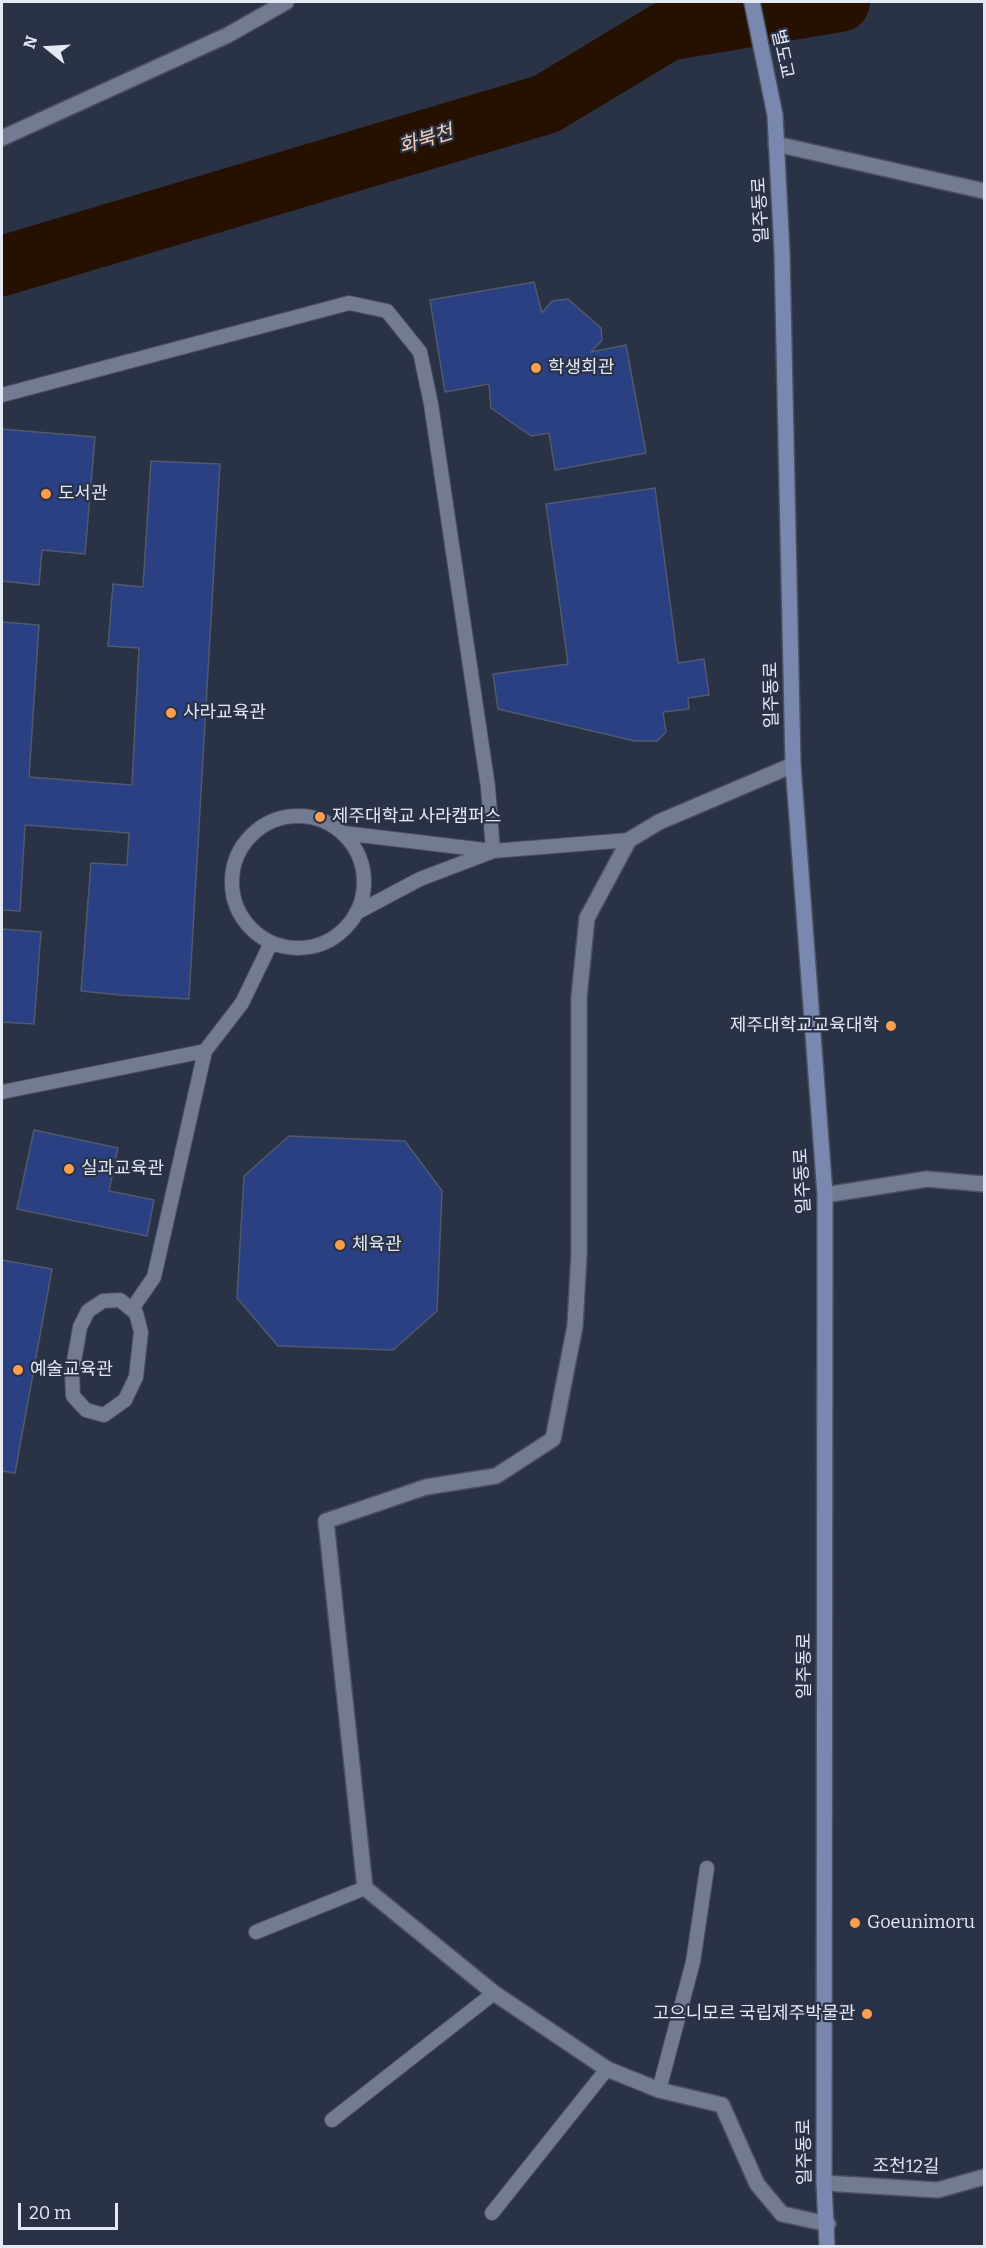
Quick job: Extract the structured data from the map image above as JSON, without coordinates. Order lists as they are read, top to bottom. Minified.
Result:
{"streets":{"main road":["별도교","일주동로"],"street":["조천12길"]},"crossings":[["별도교","일주동로"],["일주동로","조천12길"]],"water":["화북천"],"places":["학생회관","도서관","사라교육관","제주대학교 사라캠퍼스","제주대학교교육대학","실과교육관","체육관","예술교육관","Goeunimoru","고으니모르 국립제주박물관"],"scale_bar":"20 m","north":"left"}
